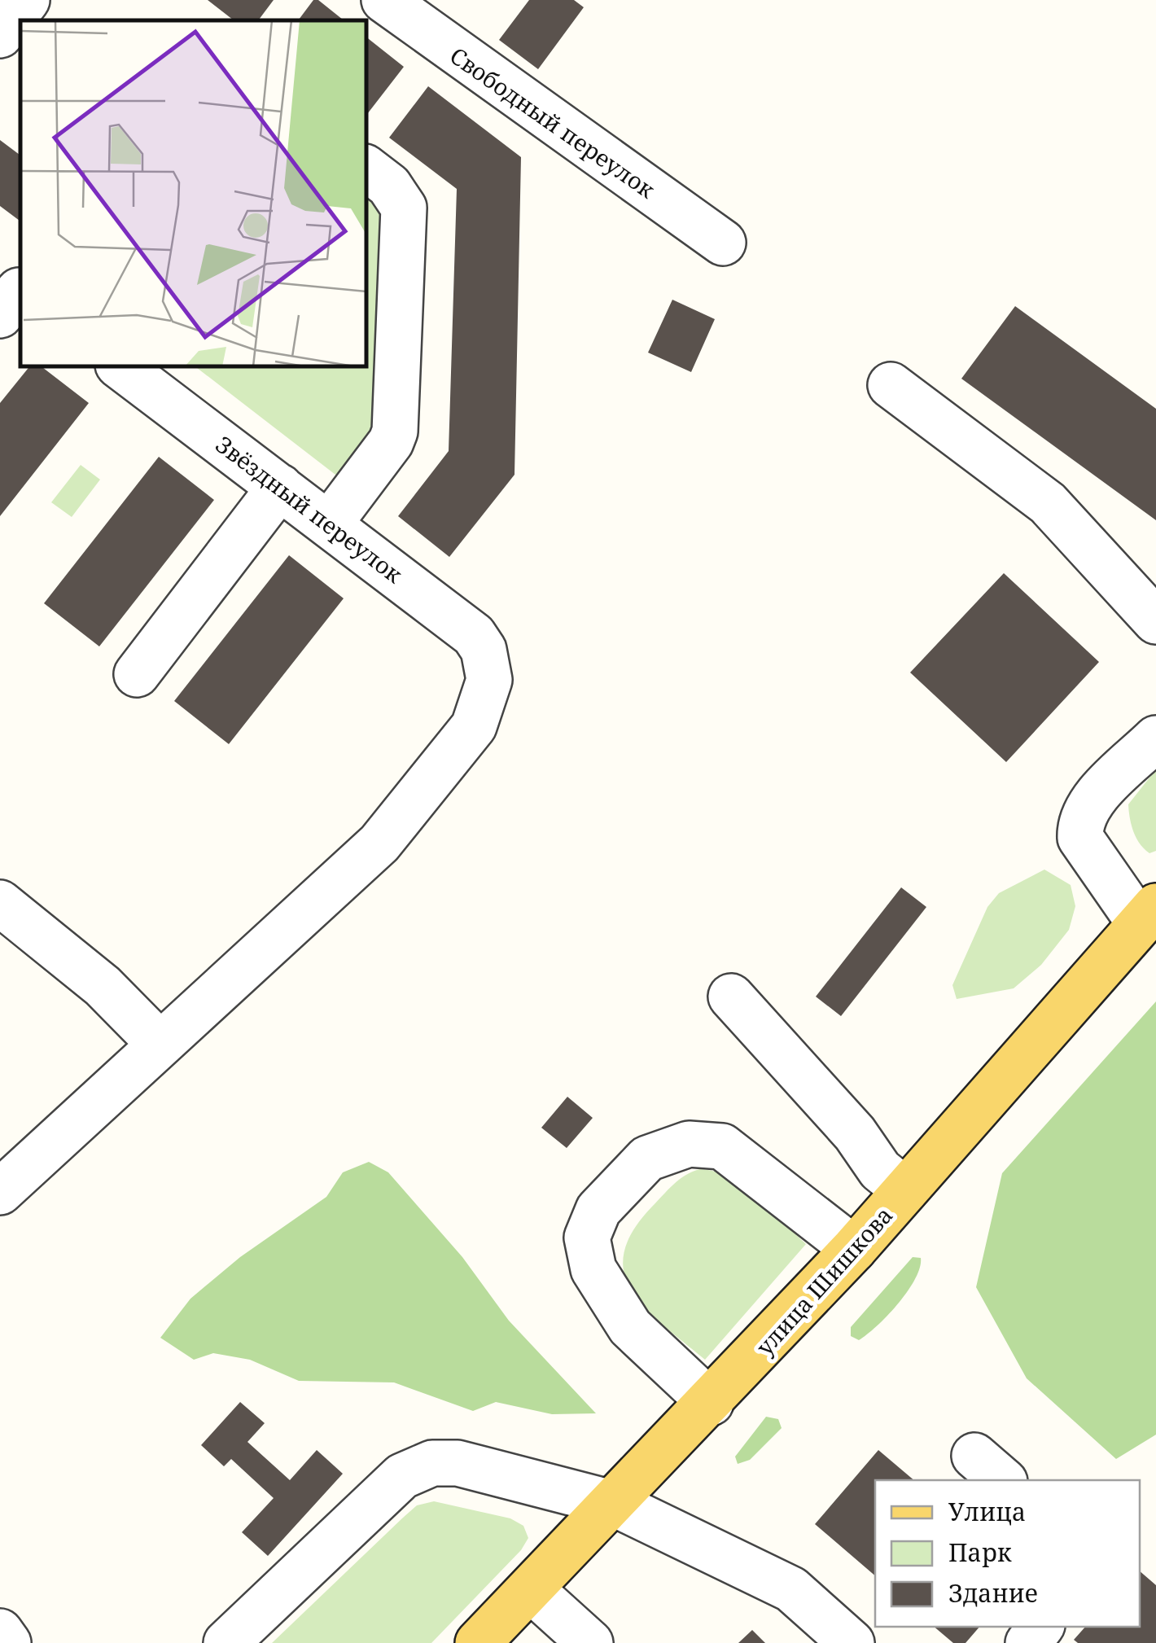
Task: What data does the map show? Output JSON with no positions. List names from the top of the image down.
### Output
{
  "streets": {
    "main road": ["улица Шишкова"],
    "street": ["Свободный переулок", "Звёздный переулок"]
  },
  "legend": ["Улица", "Парк", "Здание"]
}
